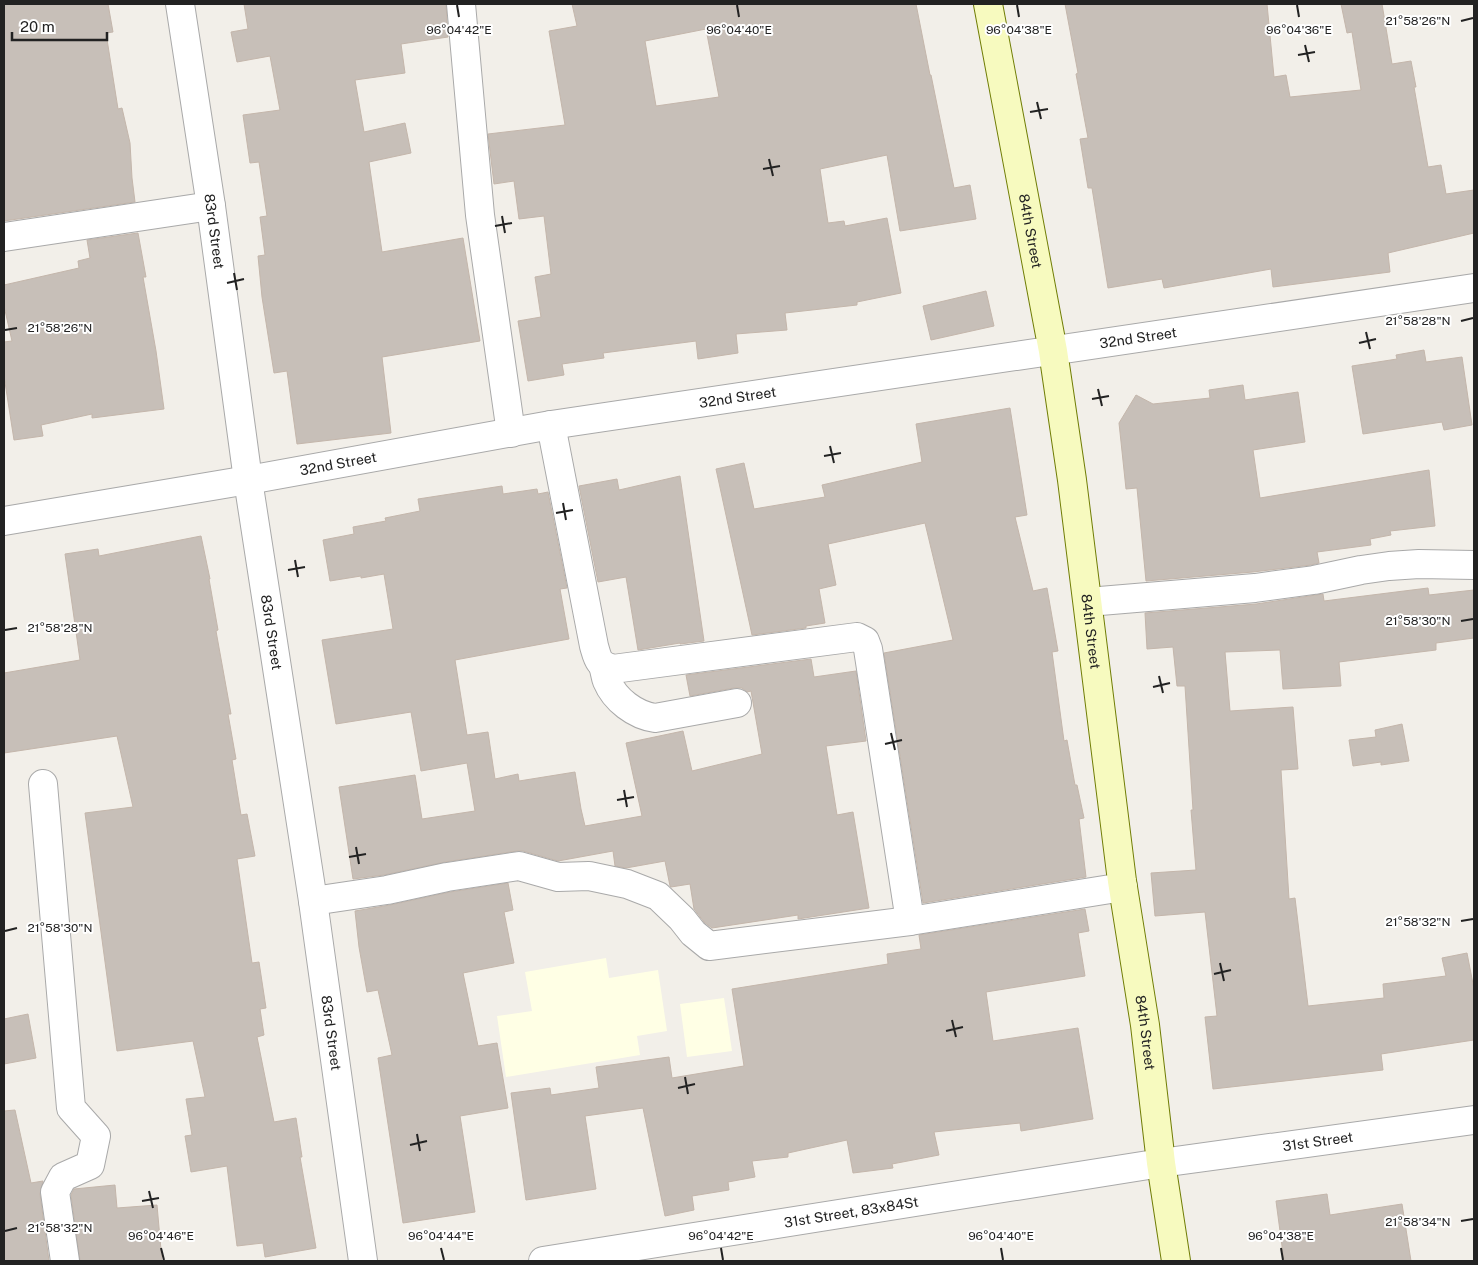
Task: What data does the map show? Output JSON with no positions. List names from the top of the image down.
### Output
{
  "streets": {
    "main road": ["84th Street"],
    "street": [
      "83rd Street",
      "32nd Street",
      "31st Street",
      "31st Street, 83x84St"
    ]
  },
  "crossings": [
    ["84th Street", "32nd Street"],
    ["84th Street", "31st Street"],
    ["84th Street", "31st Street, 83x84St"],
    ["83rd Street", "32nd Street"],
    ["31st Street", "31st Street, 83x84St"]
  ],
  "scale_bar": "20 m",
  "coordinates": [
    "21°58'26\"N",
    "96°04'42\"E",
    "96°04'40\"E",
    "96°04'38\"E",
    "96°04'36\"E",
    "21°58'28\"N",
    "21°58'30\"N",
    "21°58'32\"N",
    "21°58'34\"N",
    "96°04'46\"E",
    "96°04'44\"E"
  ]
}
